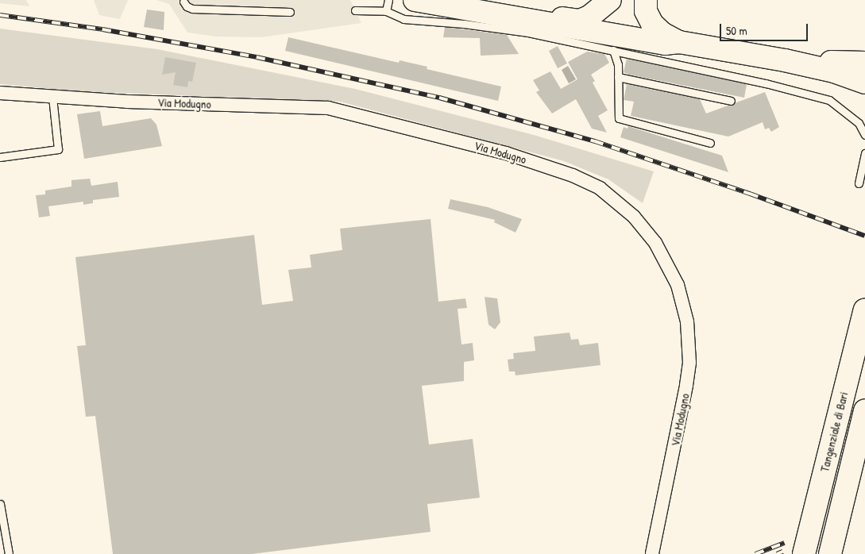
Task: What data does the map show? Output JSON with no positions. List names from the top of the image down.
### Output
{
  "streets": {
    "highway": ["Tangenziale di Bari"],
    "street": ["Via Modugno"]
  },
  "scale_bar": "50 m"
}
